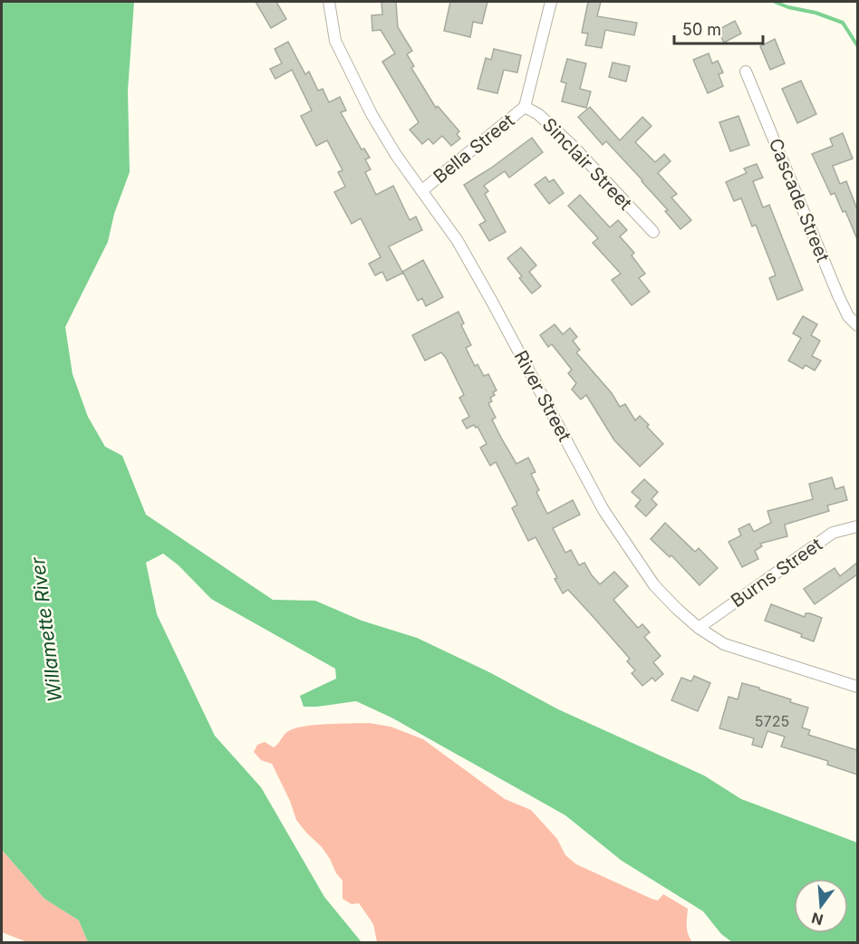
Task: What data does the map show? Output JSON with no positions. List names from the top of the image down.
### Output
{
  "streets": {
    "street": [
      "Bella Street",
      "Sinclair Street",
      "Cascade Street",
      "River Street",
      "Burns Street"
    ]
  },
  "crossings": [
    ["Bella Street", "Sinclair Street"],
    ["Bella Street", "River Street"],
    ["River Street", "Burns Street"]
  ],
  "water": ["Willamette River"],
  "house_numbers": ["5725"],
  "scale_bar": "50 m",
  "north": "bottom"
}
